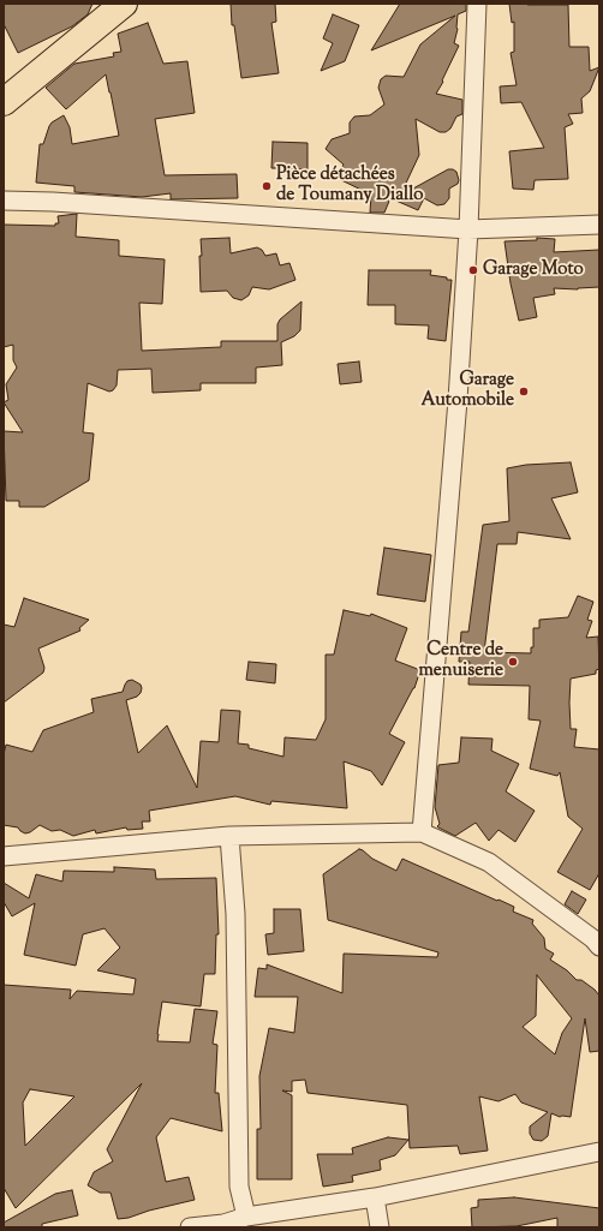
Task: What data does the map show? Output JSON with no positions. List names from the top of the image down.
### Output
{
  "places": [
    "Pièce détachées de Toumany Diallo",
    "Garage Moto",
    "Garage Automobile",
    "Centre de menuiserie"
  ]
}
